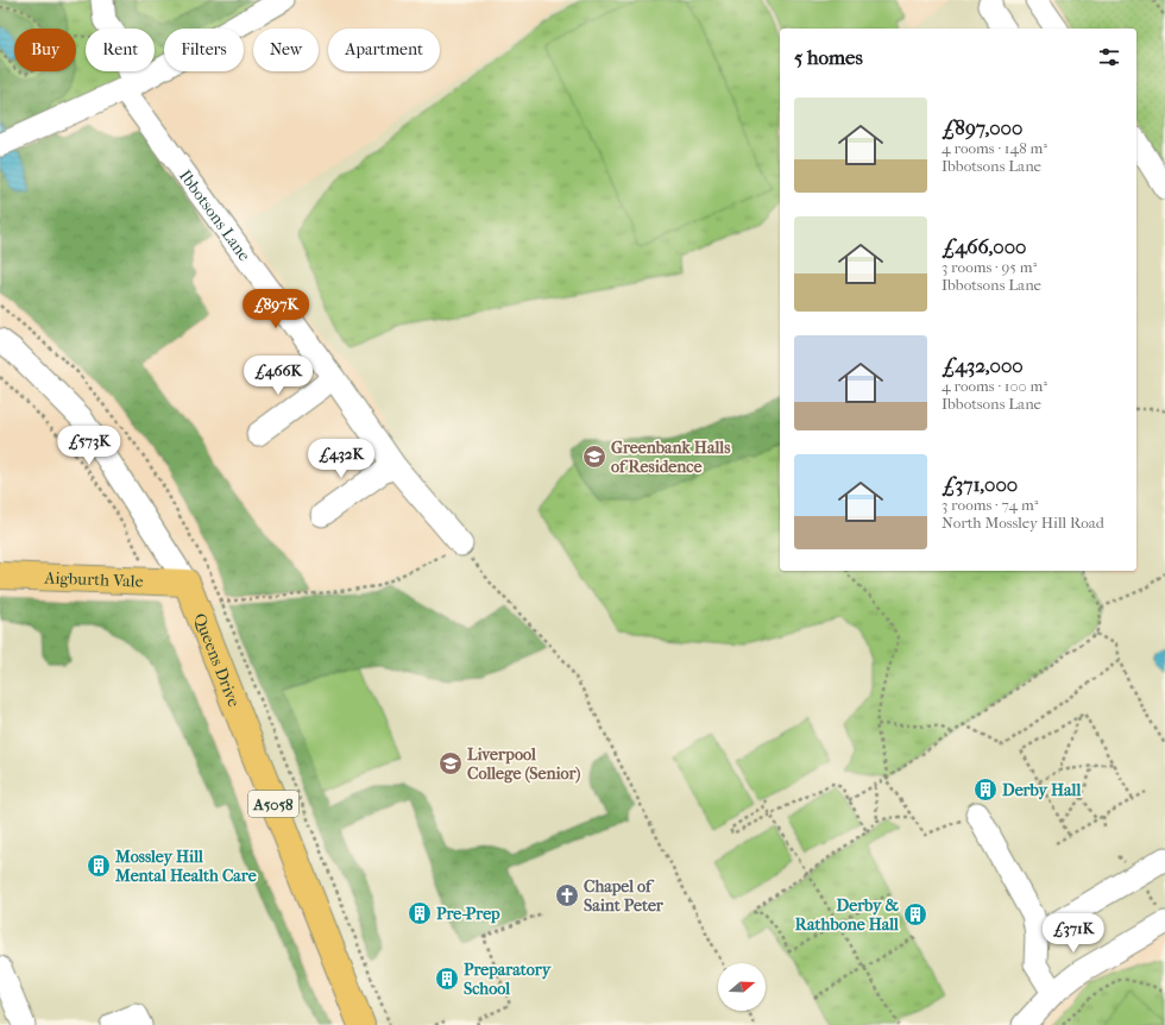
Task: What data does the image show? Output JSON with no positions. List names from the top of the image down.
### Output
{
  "streets": {
    "main road": ["Aigburth Vale", "Queens Drive", "A5058"],
    "street": ["Ibbotsons Lane"]
  },
  "crossings": [
    ["Aigburth Vale", "Queens Drive"]
  ],
  "places": {
    "school or university": ["Greenbank Halls of Residence", "Liverpool College (Senior)"],
    "building": [
      "Derby Hall",
      "Mossley Hill Mental Health Care",
      "Pre-Prep",
      "Derby & Rathbone Hall",
      "Preparatory School"
    ],
    "church": ["Chapel of Saint Peter"]
  },
  "north": "right",
  "page": {
    "chip": [
      "Buy",
      "Rent",
      "Filters",
      "New",
      "Apartment"
    ],
    "heading": "5 homes",
    "list": [
      {
        "name": "£897,000",
        "note": "4 rooms · 148 m² · Ibbotsons Lane"
      },
      {
        "name": "£466,000",
        "note": "3 rooms · 95 m² · Ibbotsons Lane"
      },
      {
        "name": "£432,000",
        "note": "4 rooms · 100 m² · Ibbotsons Lane"
      },
      {
        "name": "£371,000",
        "note": "3 rooms · 74 m² · North Mossley Hill Road"
      }
    ],
    "price": [
      "£897K",
      "£466K",
      "£573K",
      "£432K",
      "£371K"
    ]
  }
}
